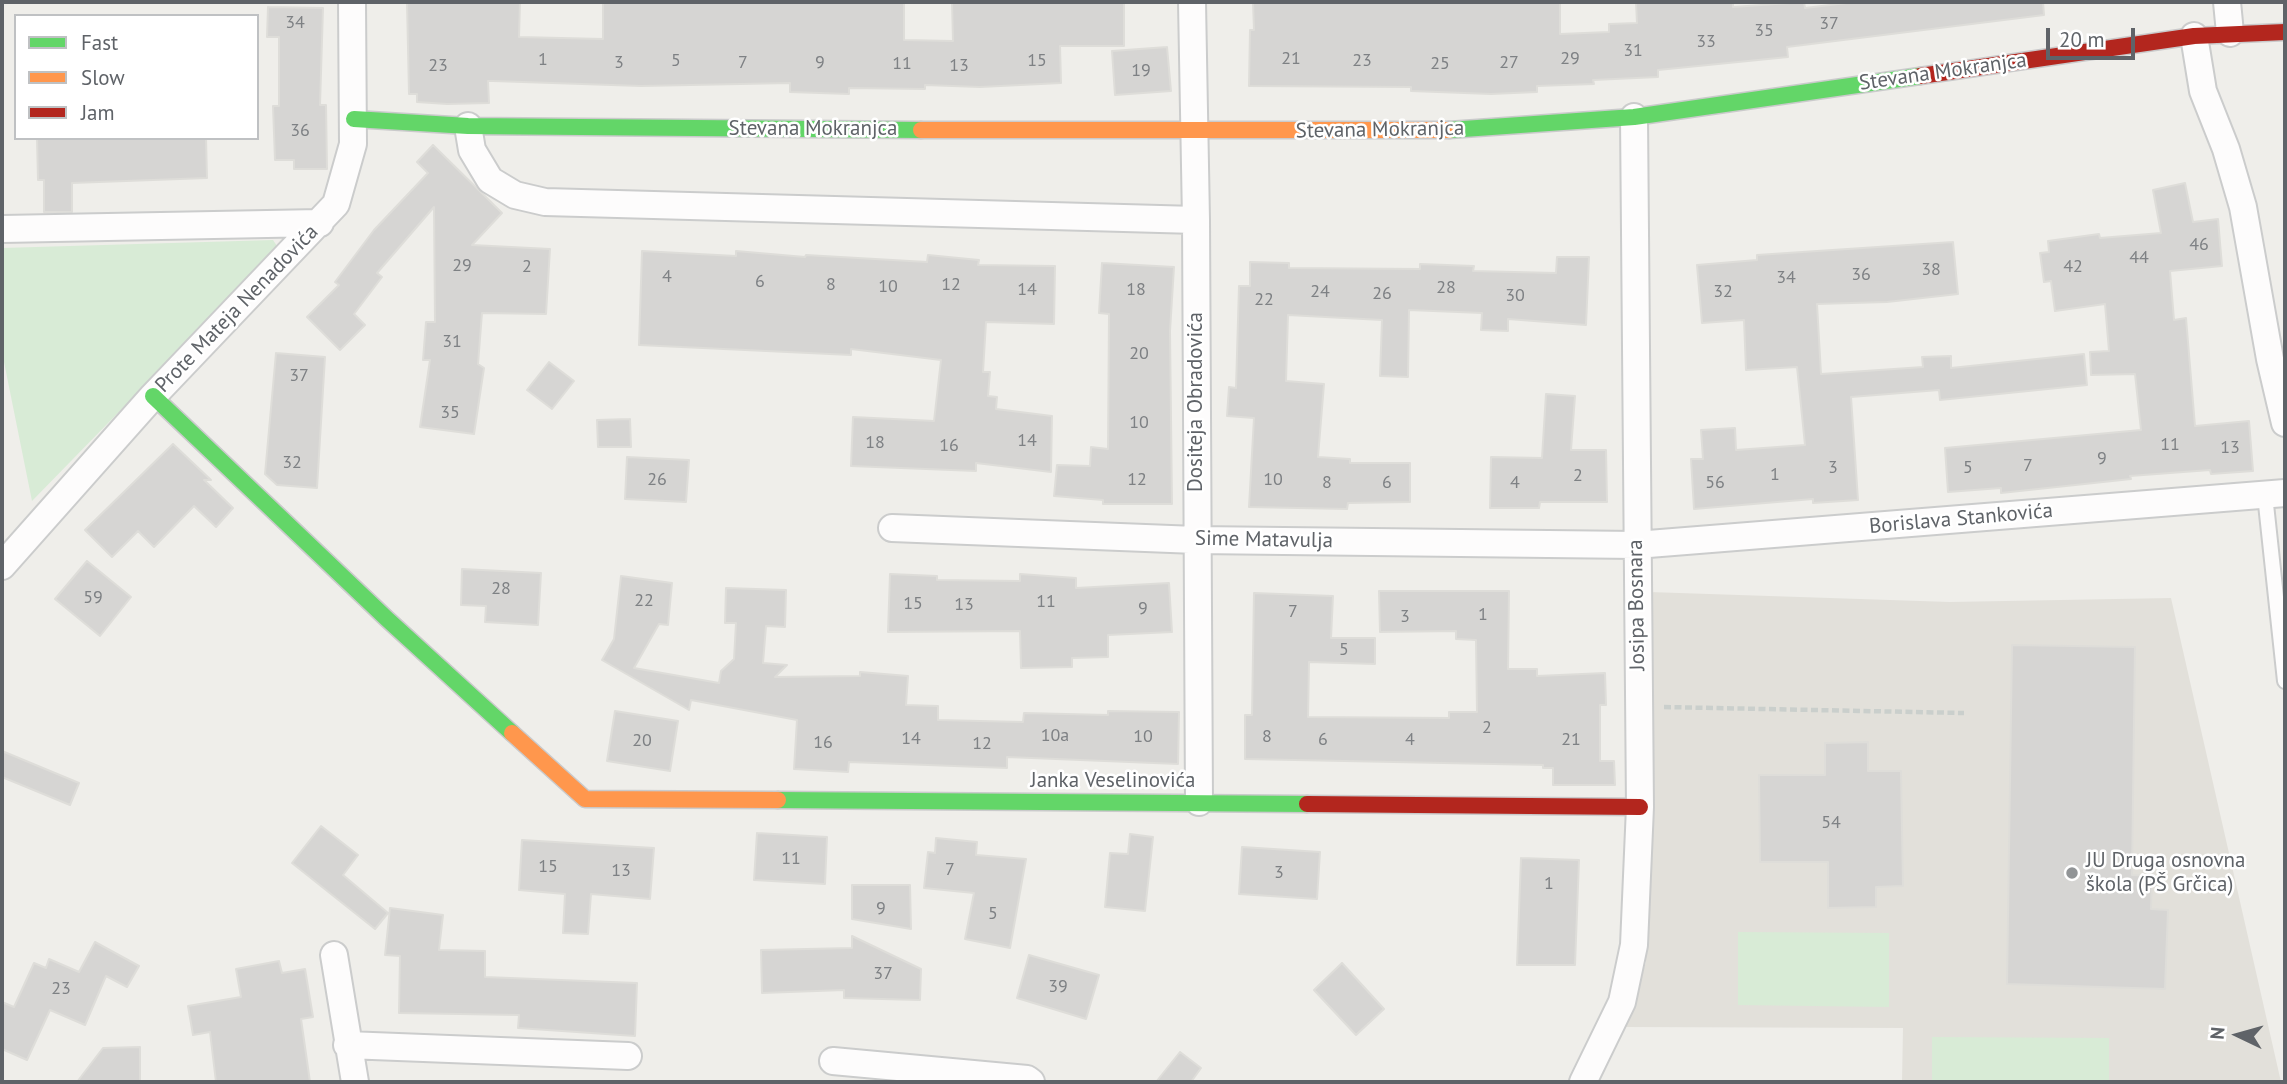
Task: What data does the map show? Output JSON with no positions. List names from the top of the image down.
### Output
{
  "streets": {
    "street": [
      "Stevana Mokranjca",
      "Prote Mateja Nenadovića",
      "Dositeja Obradovića",
      "Borislava Stankovića",
      "Sime Matavulja",
      "Josipa Bosnara",
      "Janka Veselinovića"
    ]
  },
  "crossings": [
    ["Stevana Mokranjca", "Prote Mateja Nenadovića"],
    ["Stevana Mokranjca", "Dositeja Obradovića"],
    ["Stevana Mokranjca", "Josipa Bosnara"],
    ["Prote Mateja Nenadovića", "Janka Veselinovića"],
    ["Dositeja Obradovića", "Sime Matavulja"],
    ["Dositeja Obradovića", "Janka Veselinovića"],
    ["Borislava Stankovića", "Sime Matavulja"],
    ["Borislava Stankovića", "Josipa Bosnara"],
    ["Sime Matavulja", "Josipa Bosnara"],
    ["Josipa Bosnara", "Janka Veselinovića"]
  ],
  "places": ["JU Druga osnovna škola (PŠ Grčica)"],
  "house_numbers": [
    "34",
    "37",
    "35",
    "33",
    "31",
    "21",
    "29",
    "1",
    "5",
    "15",
    "23",
    "3",
    "7",
    "9",
    "27",
    "11",
    "25",
    "23",
    "13",
    "19",
    "36",
    "46",
    "44",
    "29",
    "2",
    "42",
    "38",
    "36",
    "4",
    "34",
    "6",
    "8",
    "12",
    "10",
    "28",
    "14",
    "18",
    "24",
    "32",
    "26",
    "30",
    "22",
    "31",
    "20",
    "37",
    "35",
    "10",
    "14",
    "18",
    "11",
    "16",
    "13",
    "9",
    "32",
    "7",
    "3",
    "5",
    "1",
    "2",
    "26",
    "12",
    "10",
    "8",
    "6",
    "4",
    "56",
    "28",
    "59",
    "22",
    "11",
    "15",
    "13",
    "9",
    "7",
    "1",
    "3",
    "5",
    "2",
    "10a",
    "10",
    "8",
    "14",
    "6",
    "4",
    "21",
    "20",
    "16",
    "12",
    "54",
    "11",
    "15",
    "7",
    "13",
    "3",
    "1",
    "9",
    "5",
    "37",
    "39",
    "23"
  ],
  "legend": ["Fast", "Slow", "Jam"],
  "scale_bar": "20 m",
  "north": "left"
}
